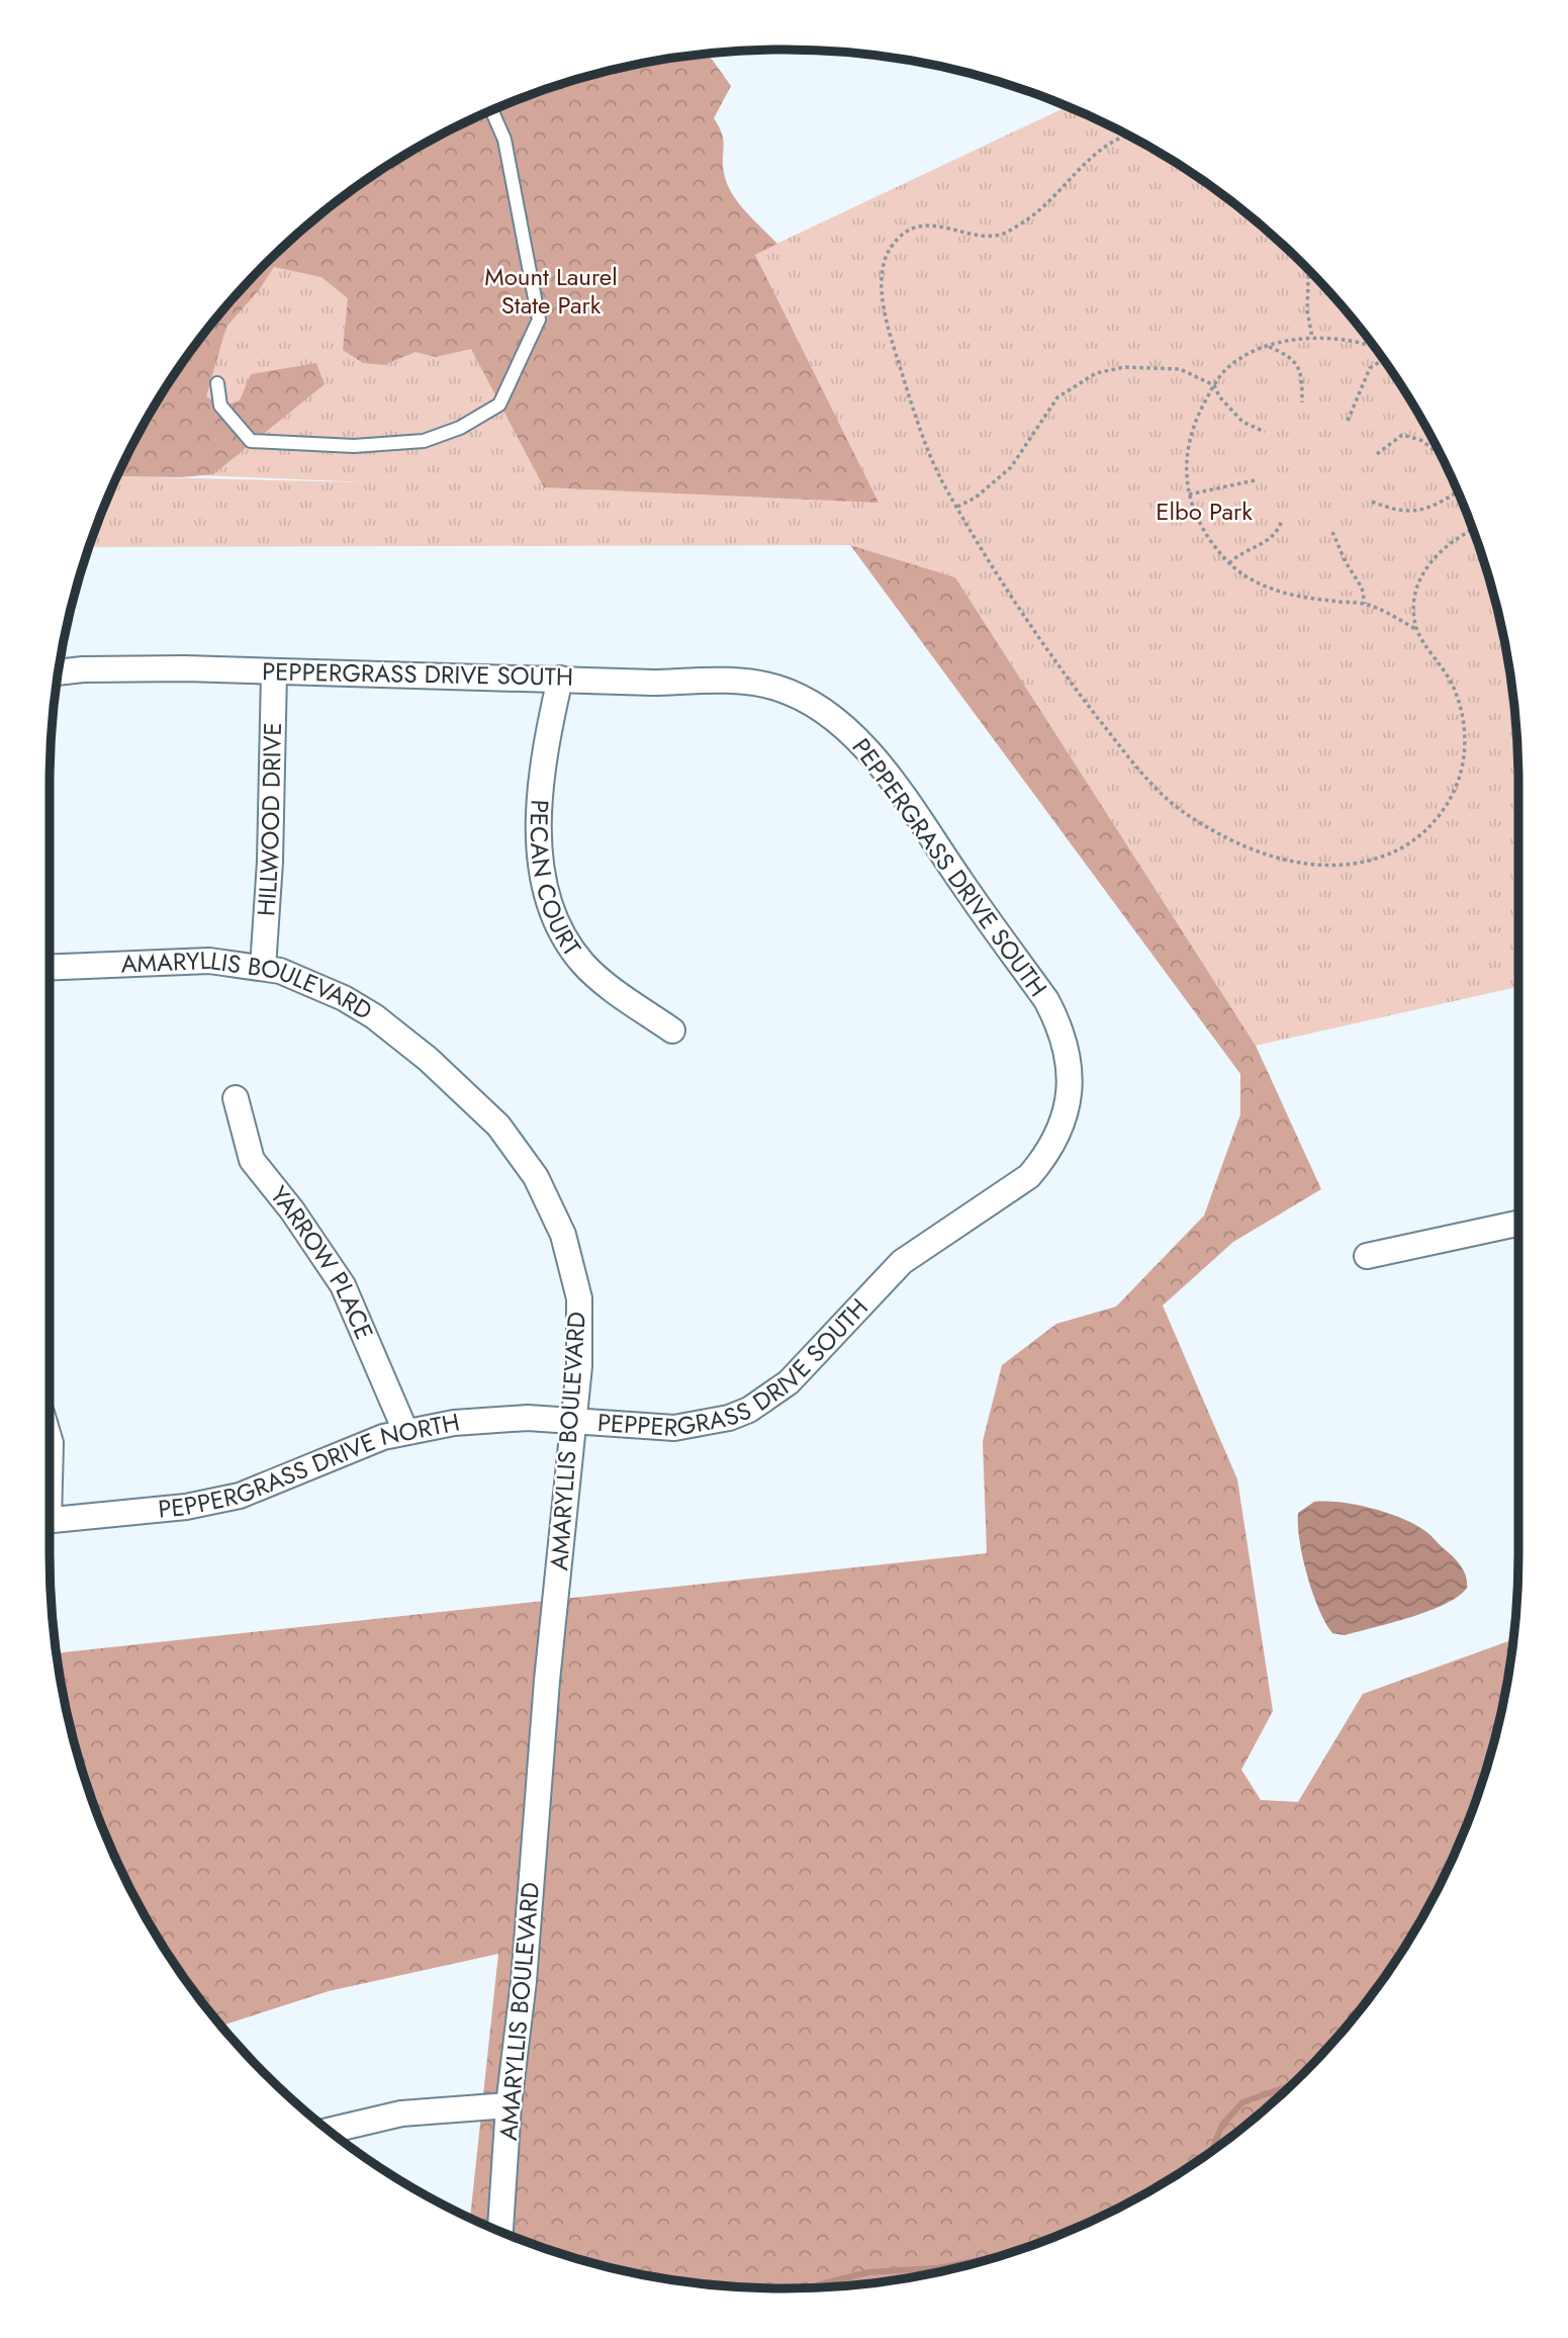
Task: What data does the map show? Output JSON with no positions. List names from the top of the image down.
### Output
{
  "streets": {
    "street": [
      "PEPPERGRASS DRIVE SOUTH",
      "HILLWOOD DRIVE",
      "PECAN COURT",
      "AMARYLLIS BOULEVARD",
      "YARROW PLACE",
      "PEPPERGRASS DRIVE NORTH"
    ]
  },
  "crossings": [
    ["PEPPERGRASS DRIVE SOUTH", "HILLWOOD DRIVE"],
    ["PEPPERGRASS DRIVE SOUTH", "PECAN COURT"],
    ["PEPPERGRASS DRIVE SOUTH", "AMARYLLIS BOULEVARD"],
    ["PEPPERGRASS DRIVE SOUTH", "PEPPERGRASS DRIVE NORTH"],
    ["HILLWOOD DRIVE", "AMARYLLIS BOULEVARD"],
    ["AMARYLLIS BOULEVARD", "PEPPERGRASS DRIVE NORTH"],
    ["YARROW PLACE", "PEPPERGRASS DRIVE NORTH"]
  ],
  "parks": ["Mount Laurel State Park", "Elbo Park"]
}
